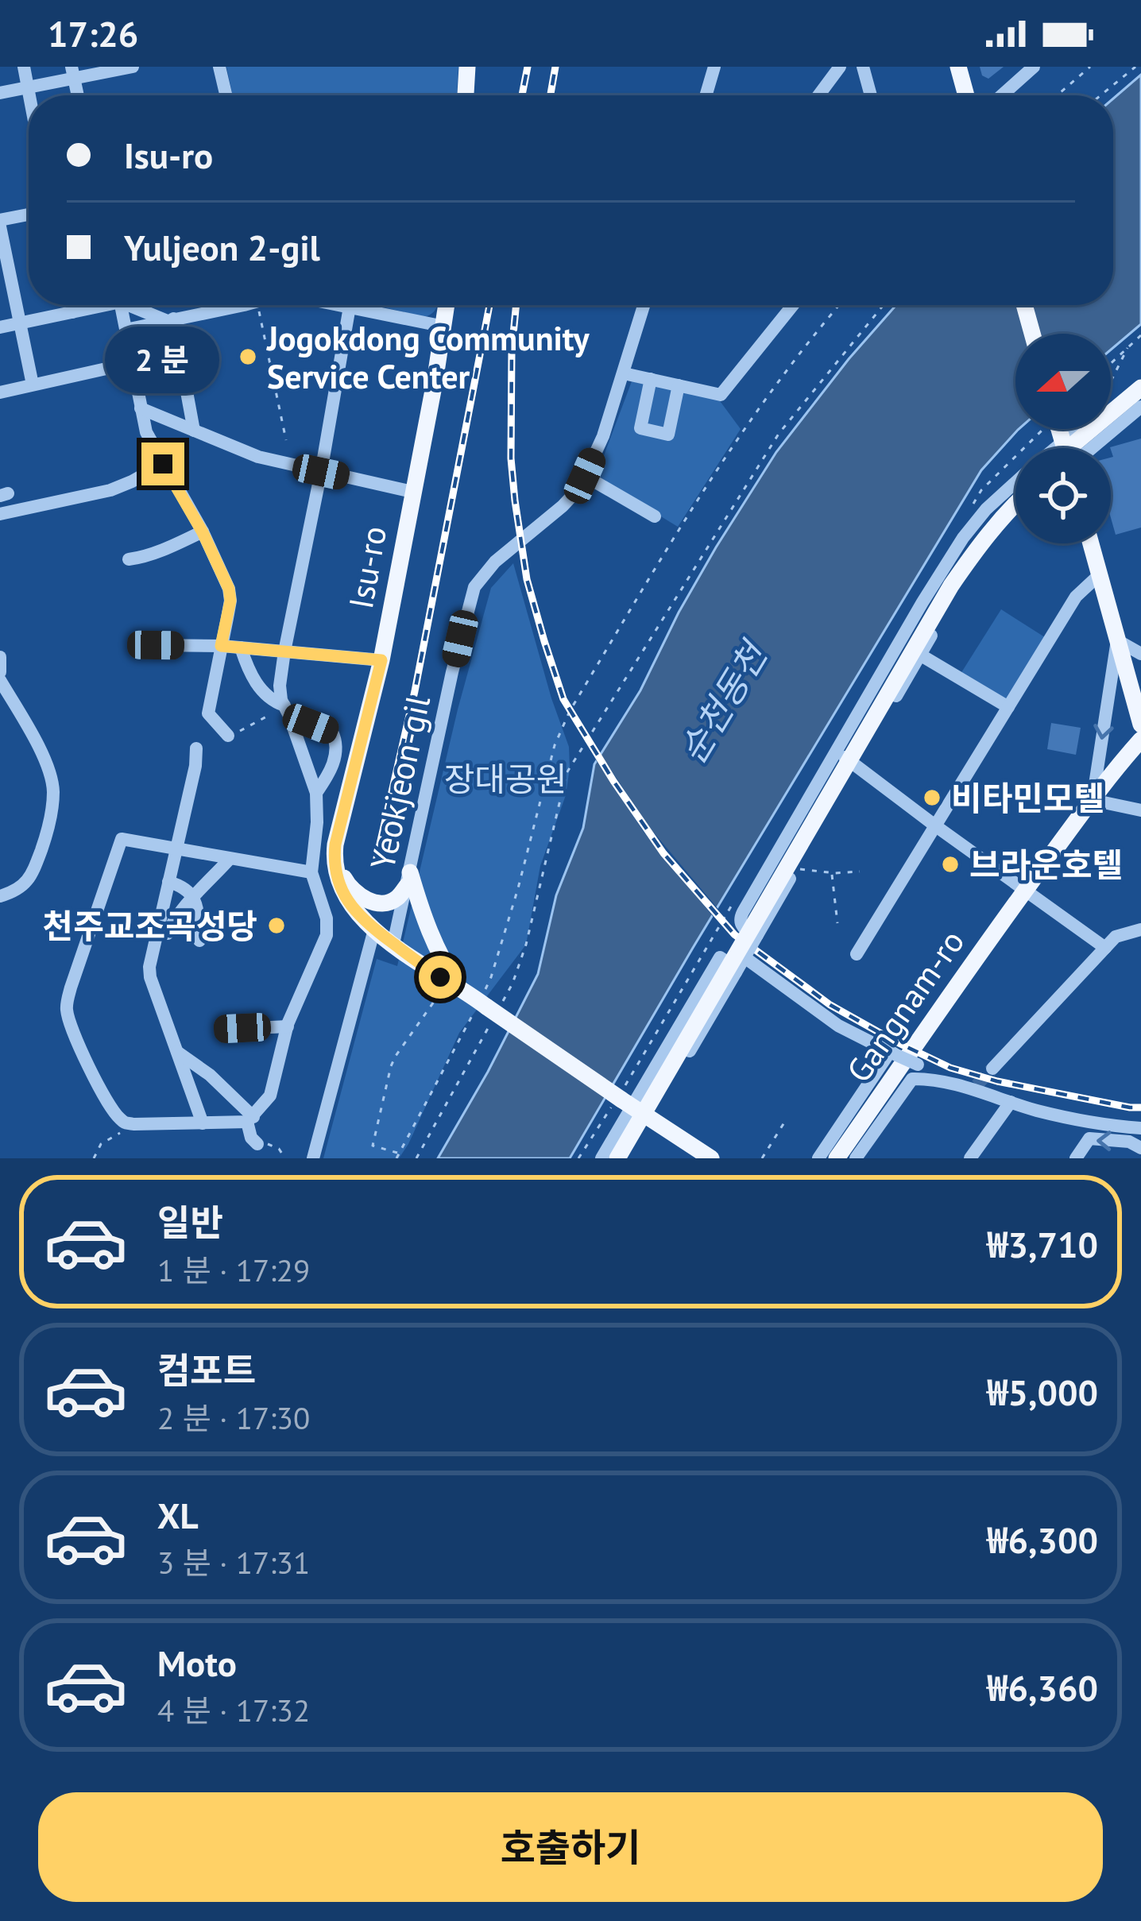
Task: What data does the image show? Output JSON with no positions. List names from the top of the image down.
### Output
{
  "streets": {
    "main road": ["Isu-ro", "Gangnam-ro"],
    "street": ["Yeokjeon-gil"]
  },
  "crossings": [
    ["Isu-ro", "Yeokjeon-gil"]
  ],
  "water": ["순천동천"],
  "parks": ["장대공원"],
  "places": [
    "Jogokdong Community Service Center",
    "비타민모텔",
    "브라운호텔",
    "천주교조곡성당"
  ],
  "north": "left",
  "page": {
    "status": "17:26",
    "banner": ["Isu-ro", "Yuljeon 2-gil"],
    "bubble": "2 분",
    "list": [
      {
        "name": "일반",
        "note": "1 분 · 17:29",
        "value": "₩3,710"
      },
      {
        "name": "컴포트",
        "note": "2 분 · 17:30",
        "value": "₩5,000"
      },
      {
        "name": "XL",
        "note": "3 분 · 17:31",
        "value": "₩6,300"
      },
      {
        "name": "Moto",
        "note": "4 분 · 17:32",
        "value": "₩6,360"
      }
    ],
    "buttons": "호출하기"
  }
}
